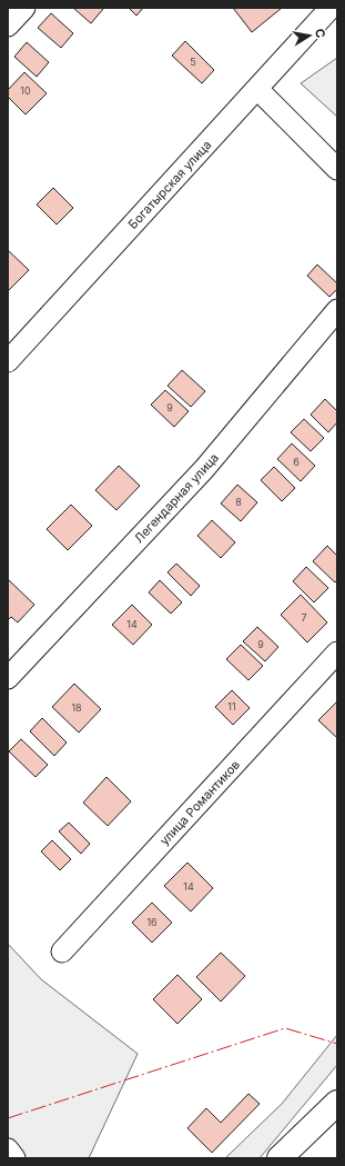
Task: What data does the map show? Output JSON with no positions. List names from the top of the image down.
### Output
{
  "streets": {
    "street": ["Богатырская улица", "Легендарная улица", "улица Романтиков"]
  },
  "house_numbers": [
    "5",
    "10",
    "9",
    "6",
    "8",
    "7",
    "14",
    "9",
    "11",
    "18",
    "14",
    "16"
  ],
  "north": "right"
}
